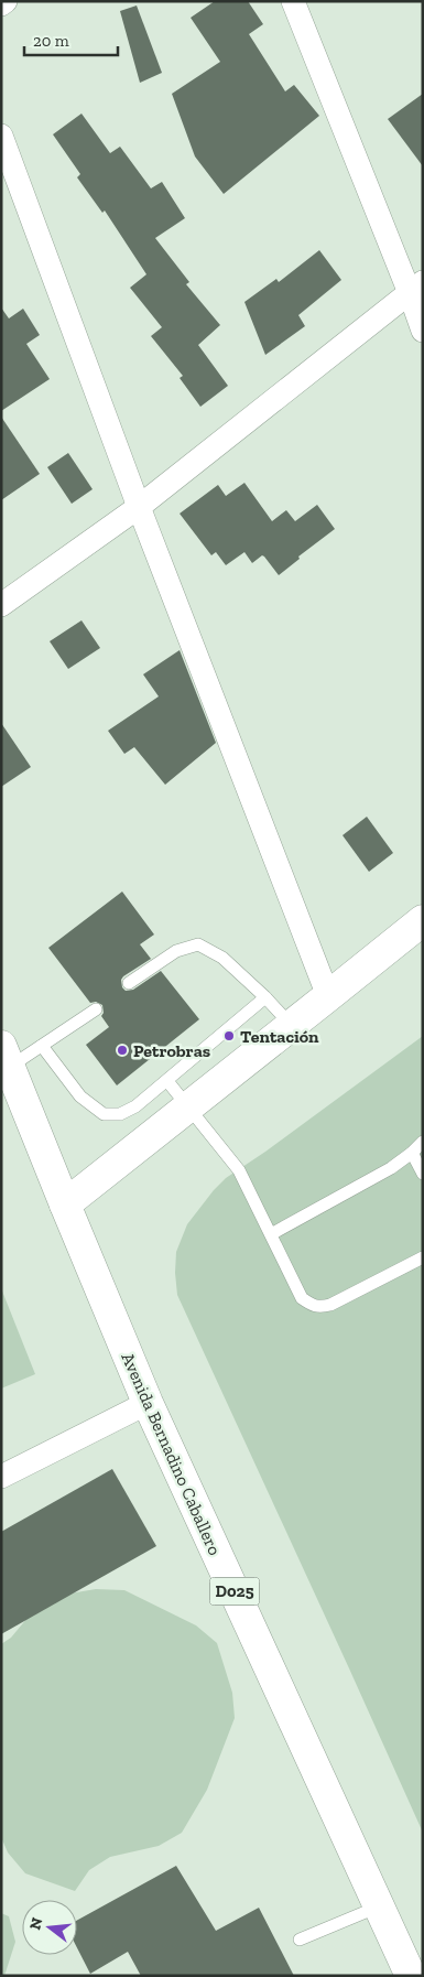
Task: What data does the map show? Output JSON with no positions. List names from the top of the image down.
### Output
{
  "streets": {
    "main road": ["Avenida Bernadino Caballero", "D025"]
  },
  "places": ["Tentación", "Petrobras"],
  "scale_bar": "20 m",
  "north": "left"
}
